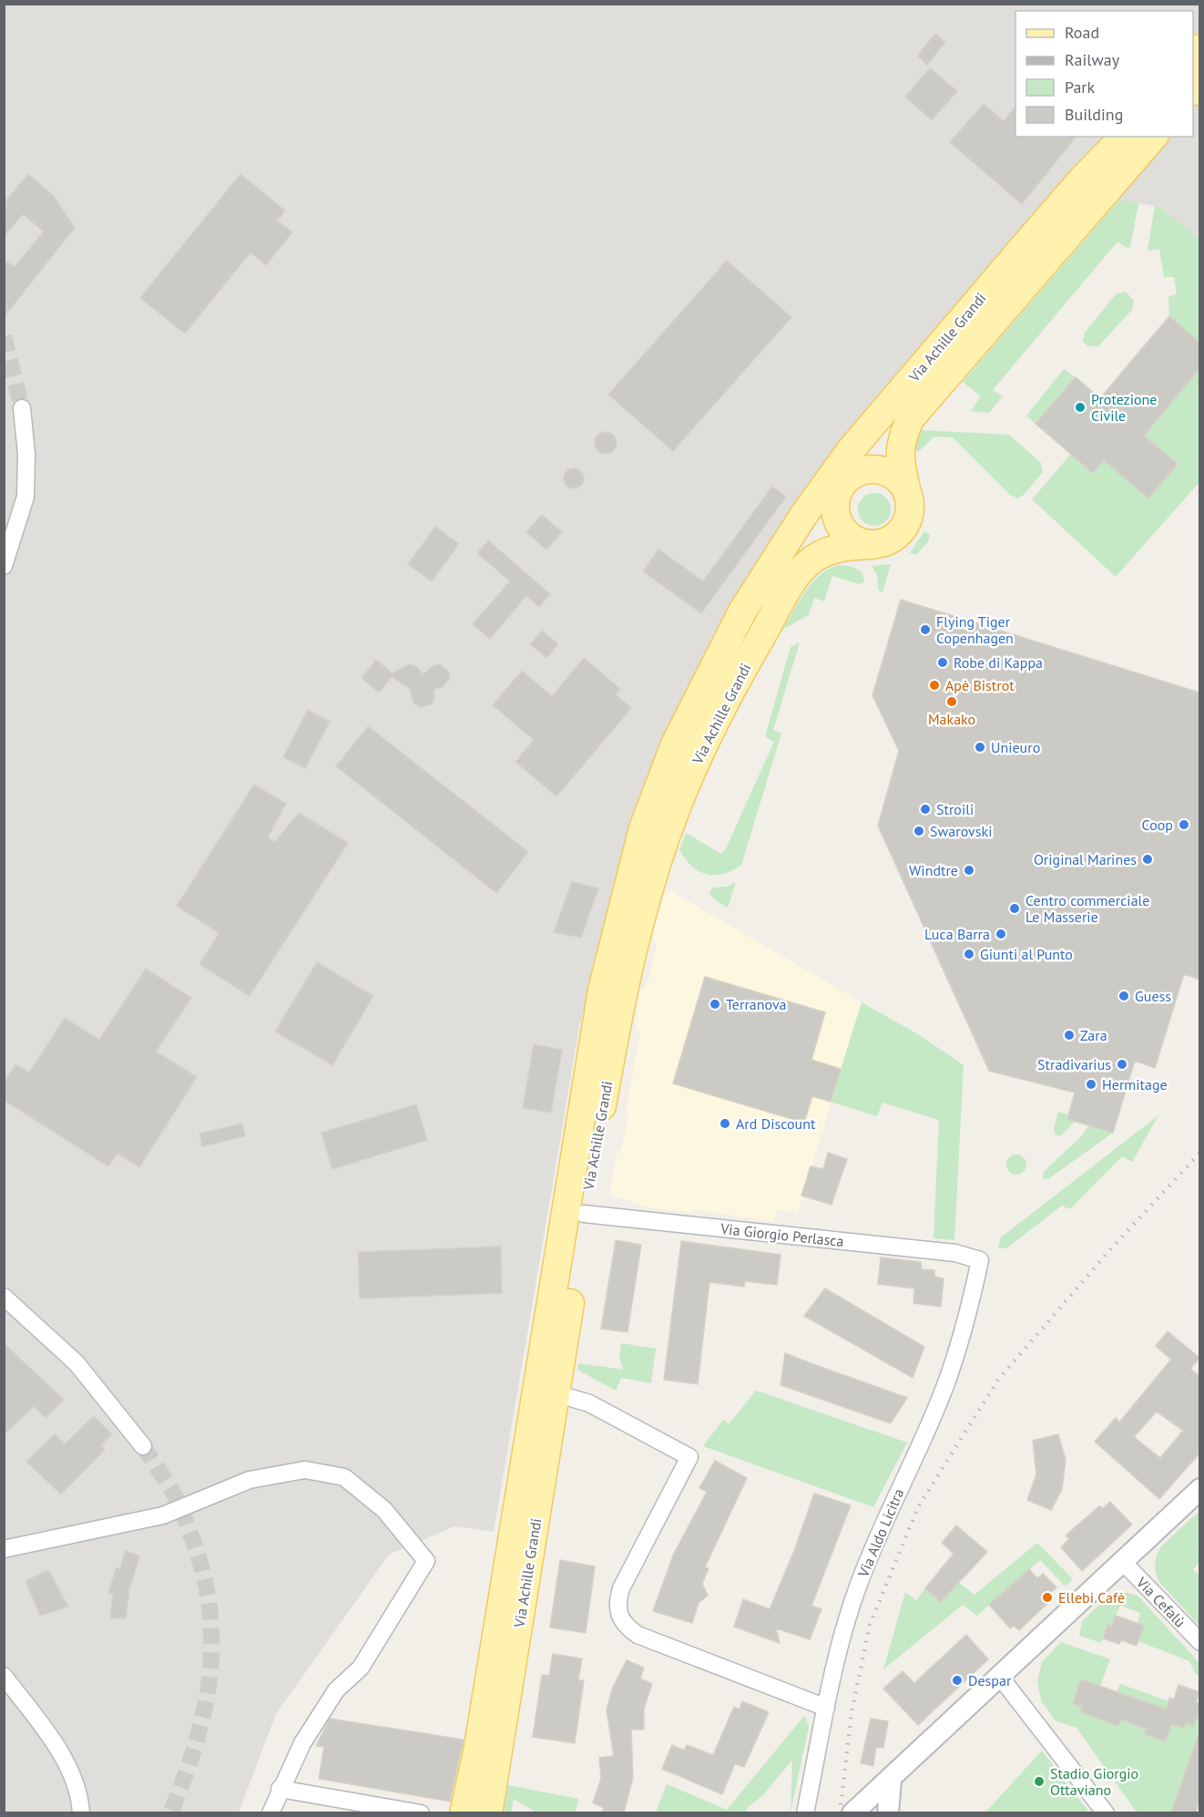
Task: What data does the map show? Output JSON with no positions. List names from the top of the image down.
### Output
{
  "streets": {
    "main road": ["Via Achille Grandi"],
    "street": ["Via Giorgio Perlasca", "Via Aldo Licitra", "Via Cefalù"]
  },
  "crossings": [
    ["Via Achille Grandi", "Via Giorgio Perlasca"],
    ["Via Giorgio Perlasca", "Via Aldo Licitra"]
  ],
  "places": [
    "Protezione Civile",
    "Flying Tiger Copenhagen",
    "Robe di Kappa",
    "Apè Bistrot",
    "Makako",
    "Unieuro",
    "Stroili",
    "Coop",
    "Swarovski",
    "Original Marines",
    "Windtre",
    "Centro commerciale Le Masserie",
    "Luca Barra",
    "Giunti al Punto",
    "Guess",
    "Terranova",
    "Zara",
    "Stradivarius",
    "Hermitage",
    "Ard Discount",
    "Ellebi Cafè",
    "Despar",
    "Stadio Giorgio Ottaviano"
  ],
  "legend": [
    "Road",
    "Railway",
    "Park",
    "Building"
  ]
}
